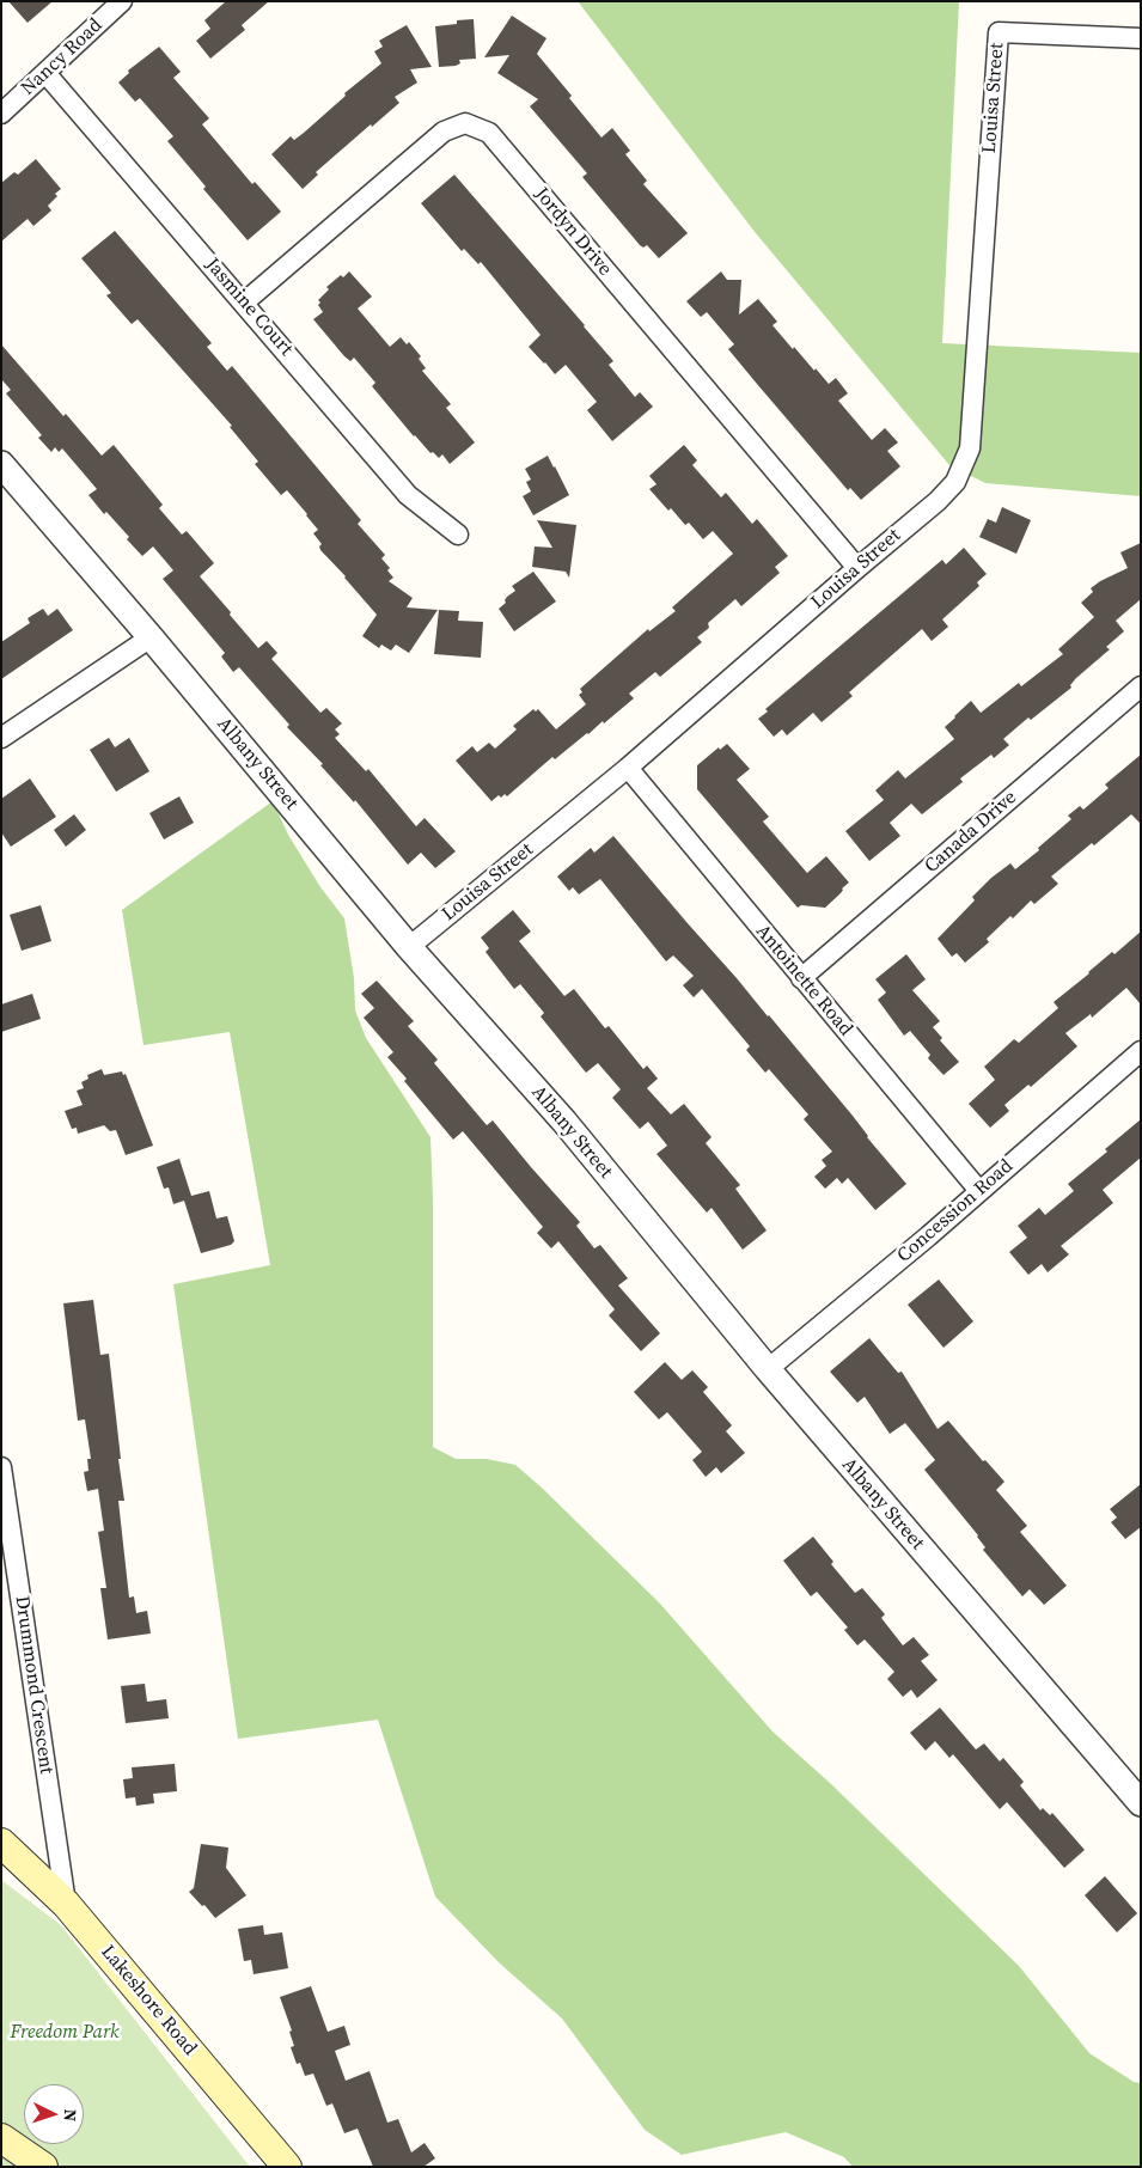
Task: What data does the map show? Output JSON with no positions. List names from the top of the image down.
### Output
{
  "streets": {
    "main road": ["Lakeshore Road"],
    "street": [
      "Nancy Road",
      "Louisa Street",
      "Jordyn Drive",
      "Jasmine Court",
      "Albany Street",
      "Canada Drive",
      "Antoinette Road",
      "Concession Road",
      "Drummond Crescent"
    ]
  },
  "crossings": [
    ["Nancy Road", "Jasmine Court"],
    ["Louisa Street", "Jordyn Drive"],
    ["Louisa Street", "Albany Street"],
    ["Louisa Street", "Antoinette Road"],
    ["Jordyn Drive", "Jasmine Court"],
    ["Albany Street", "Concession Road"],
    ["Canada Drive", "Antoinette Road"],
    ["Antoinette Road", "Concession Road"],
    ["Drummond Crescent", "Lakeshore Road"]
  ],
  "parks": ["Freedom Park"],
  "north": "right"
}
